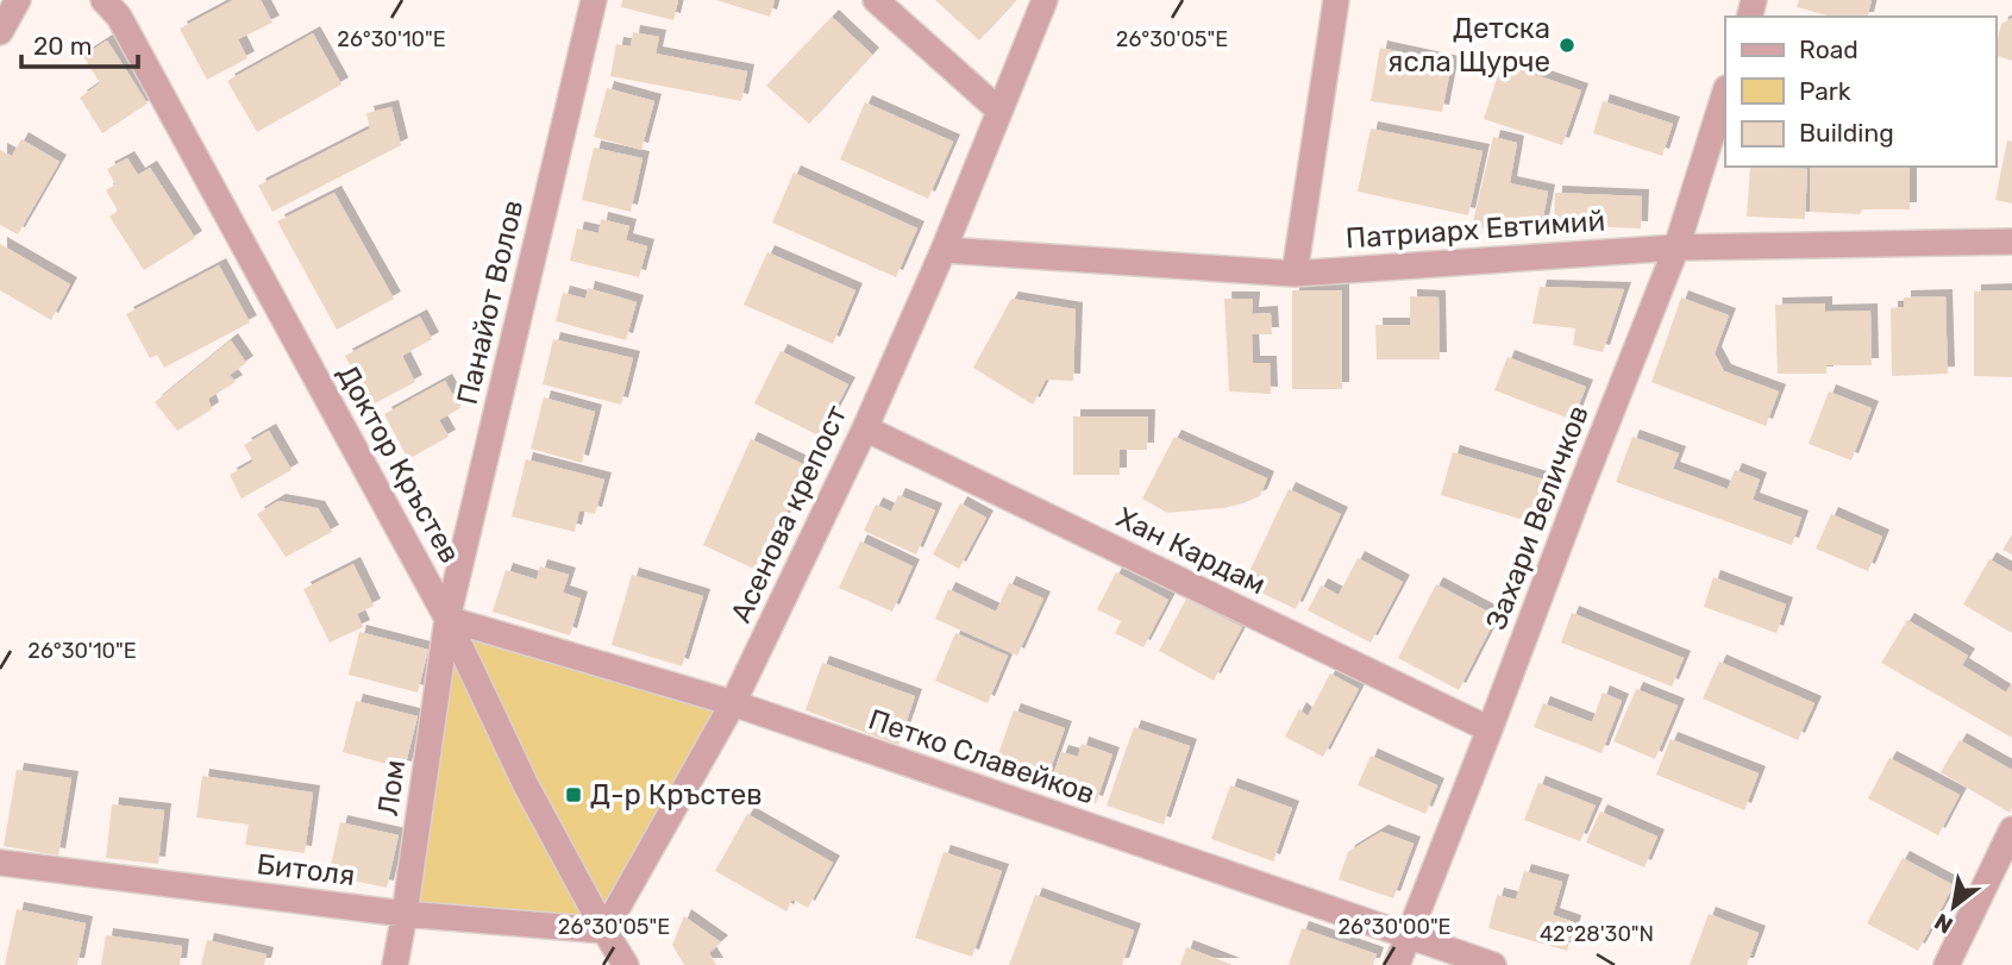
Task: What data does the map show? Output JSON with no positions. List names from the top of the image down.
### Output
{
  "streets": {
    "street": [
      "Патриарх Евтимий",
      "Панайот Волов",
      "Доктор Кръстев",
      "Асенова крепост",
      "Захари Величков",
      "Хан Кардам",
      "Петко Славейков",
      "Лом",
      "Битоля"
    ]
  },
  "crossings": [
    ["Патриарх Евтимий", "Асенова крепост"],
    ["Патриарх Евтимий", "Захари Величков"],
    ["Панайот Волов", "Доктор Кръстев"],
    ["Панайот Волов", "Петко Славейков"],
    ["Панайот Волов", "Лом"],
    ["Доктор Кръстев", "Асенова крепост"],
    ["Доктор Кръстев", "Петко Славейков"],
    ["Доктор Кръстев", "Лом"],
    ["Доктор Кръстев", "Битоля"],
    ["Асенова крепост", "Хан Кардам"],
    ["Асенова крепост", "Петко Славейков"],
    ["Асенова крепост", "Битоля"],
    ["Захари Величков", "Хан Кардам"],
    ["Захари Величков", "Петко Славейков"],
    ["Петко Славейков", "Лом"],
    ["Лом", "Битоля"]
  ],
  "places": {
    "other": ["Детска ясла Щурче"],
    "transit": ["Д-р Кръстев"]
  },
  "legend": ["Road", "Park", "Building"],
  "scale_bar": "20 m",
  "north": "bottom left",
  "coordinates": [
    "26°30'10\"E",
    "26°30'05\"E",
    "26°30'00\"E",
    "42°28'30\"N"
  ]
}
